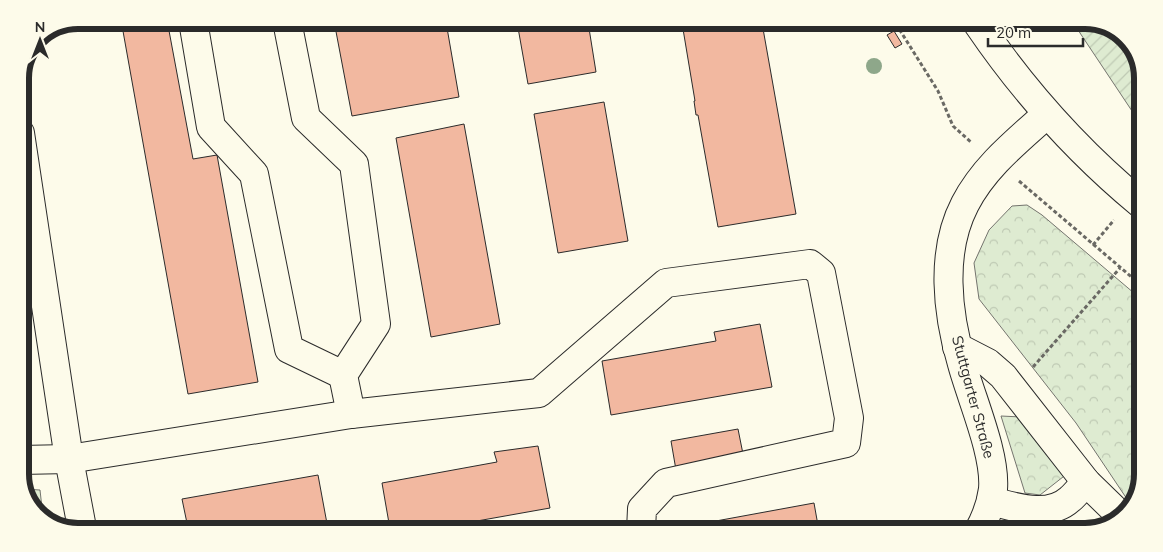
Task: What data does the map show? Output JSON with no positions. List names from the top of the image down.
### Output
{
  "streets": {
    "street": ["Stuttgarter Straße"]
  },
  "scale_bar": "20 m",
  "north": "top"
}
